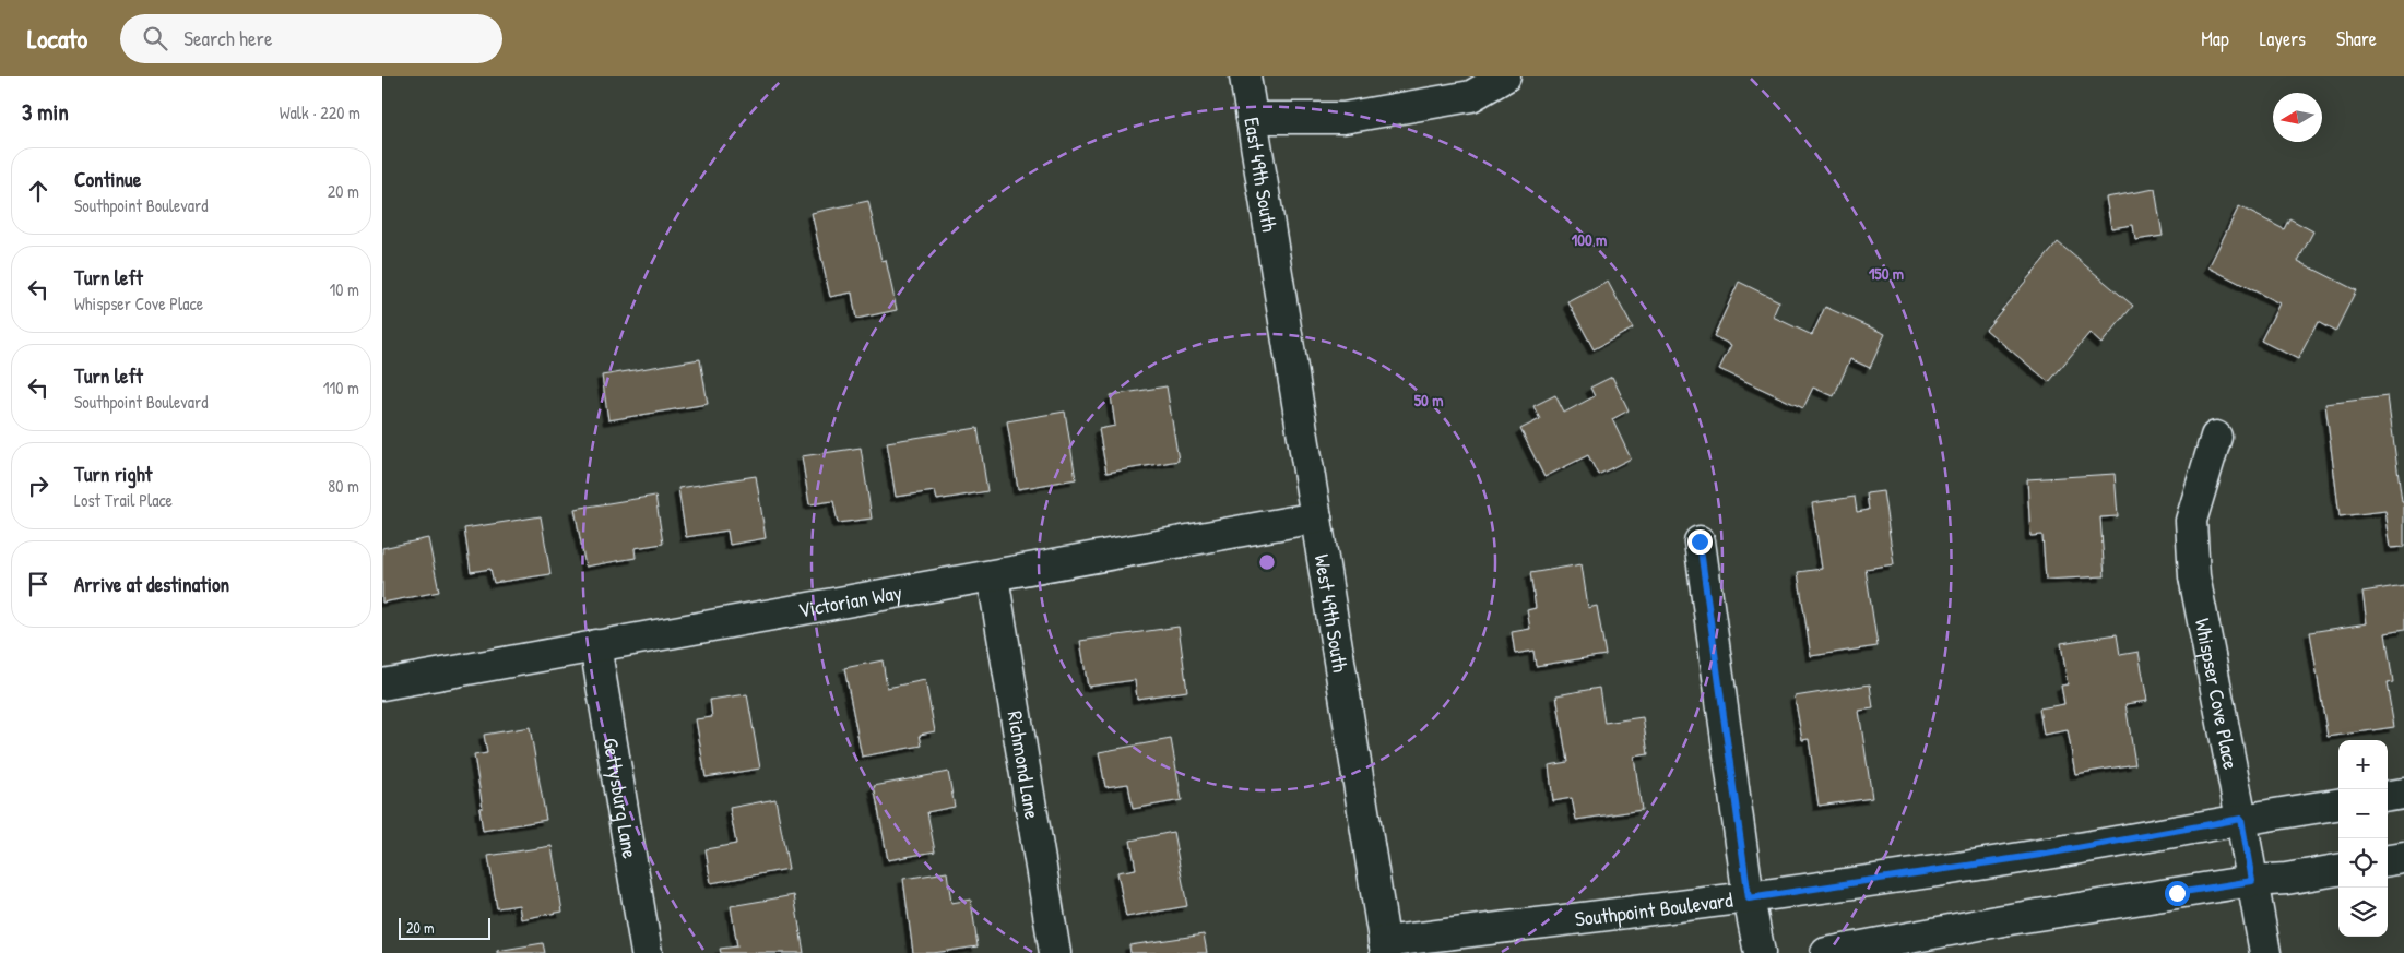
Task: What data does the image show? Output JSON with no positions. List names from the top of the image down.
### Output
{
  "streets": {
    "street": [
      "East 49th South",
      "Victorian Way",
      "West 49th South",
      "Whispser Cove Place",
      "Richmond Lane",
      "Gettysburg Lane",
      "Southpoint Boulevard"
    ]
  },
  "crossings": [
    ["East 49th South", "West 49th South"],
    ["Victorian Way", "West 49th South"],
    ["Victorian Way", "Richmond Lane"],
    ["Victorian Way", "Gettysburg Lane"],
    ["West 49th South", "Southpoint Boulevard"],
    ["Whispser Cove Place", "Southpoint Boulevard"]
  ],
  "scale_bar": "20 m",
  "north": "left",
  "page": {
    "header": "Locato",
    "search": "Search here",
    "nav": ["Map", "Layers", "Share"],
    "heading": ["3 min", "Walk · 220 m"],
    "list": [
      ["Continue", "Southpoint Boulevard", "20 m"],
      ["Turn left", "Whispser Cove Place", "10 m"],
      ["Turn left", "Southpoint Boulevard", "110 m"],
      ["Turn right", "Lost Trail Place", "80 m"],
      "Arrive at destination"
    ],
    "map_buttons": ["+", "−"],
    "scale": "20 m"
  },
  "rings": ["100 m", "150 m", "50 m"]
}
